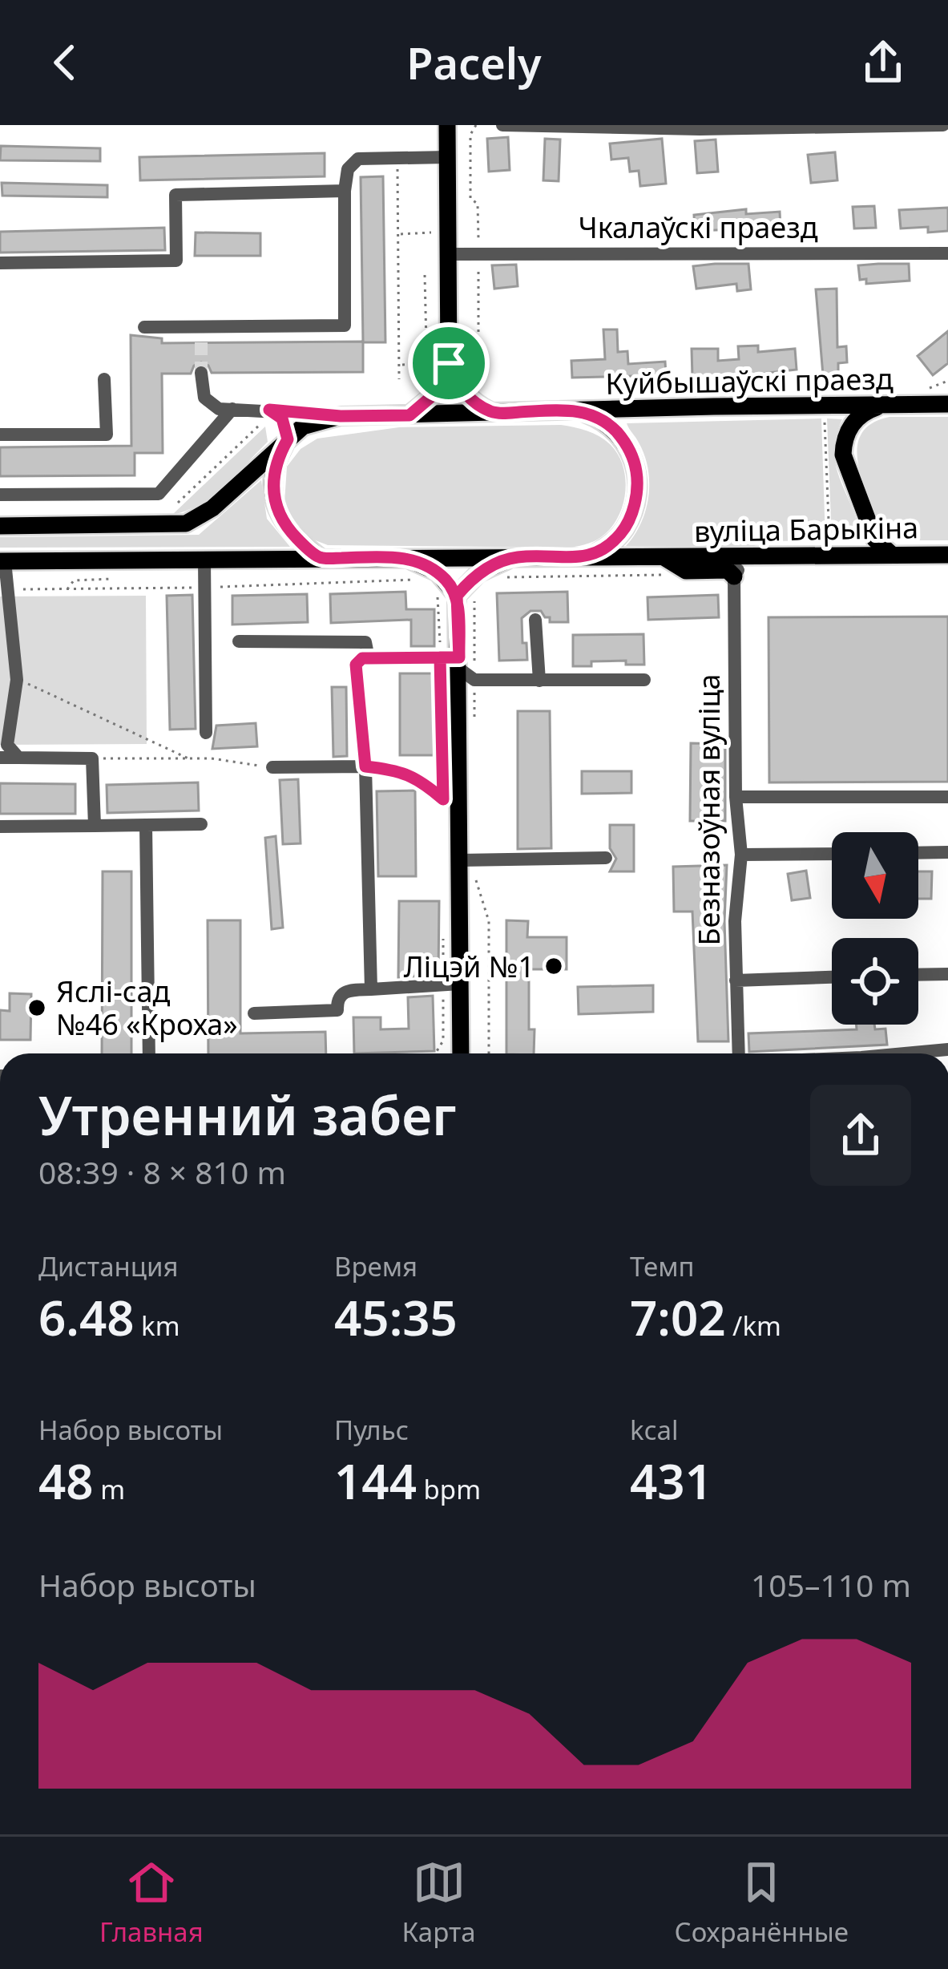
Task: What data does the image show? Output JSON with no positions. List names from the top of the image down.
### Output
{
  "streets": {
    "main road": ["Куйбышаўскі праезд", "вуліца Барыкіна"],
    "street": ["Чкалаўскі праезд", "Безназоўная вуліца"]
  },
  "crossings": [
    ["вуліца Барыкіна", "Безназоўная вуліца"]
  ],
  "places": ["Ліцэй №1", "Яслі-сад №46 «Кроха»"],
  "north": "bottom",
  "page": {
    "header": "Pacely",
    "heading": ["Утренний забег", "08:39 · 8 × 810 m"],
    "stats": [
      ["Дистанция", "6.48 km"],
      ["Время", "45:35"],
      ["Темп", "7:02 /km"],
      ["Набор высоты", "48 m"],
      ["Пульс", "144 bpm"],
      ["kcal", "431"]
    ],
    "chart": ["Набор высоты", "105–110 m"],
    "tabs": ["Главная", "Карта", "Сохранённые"]
  }
}
